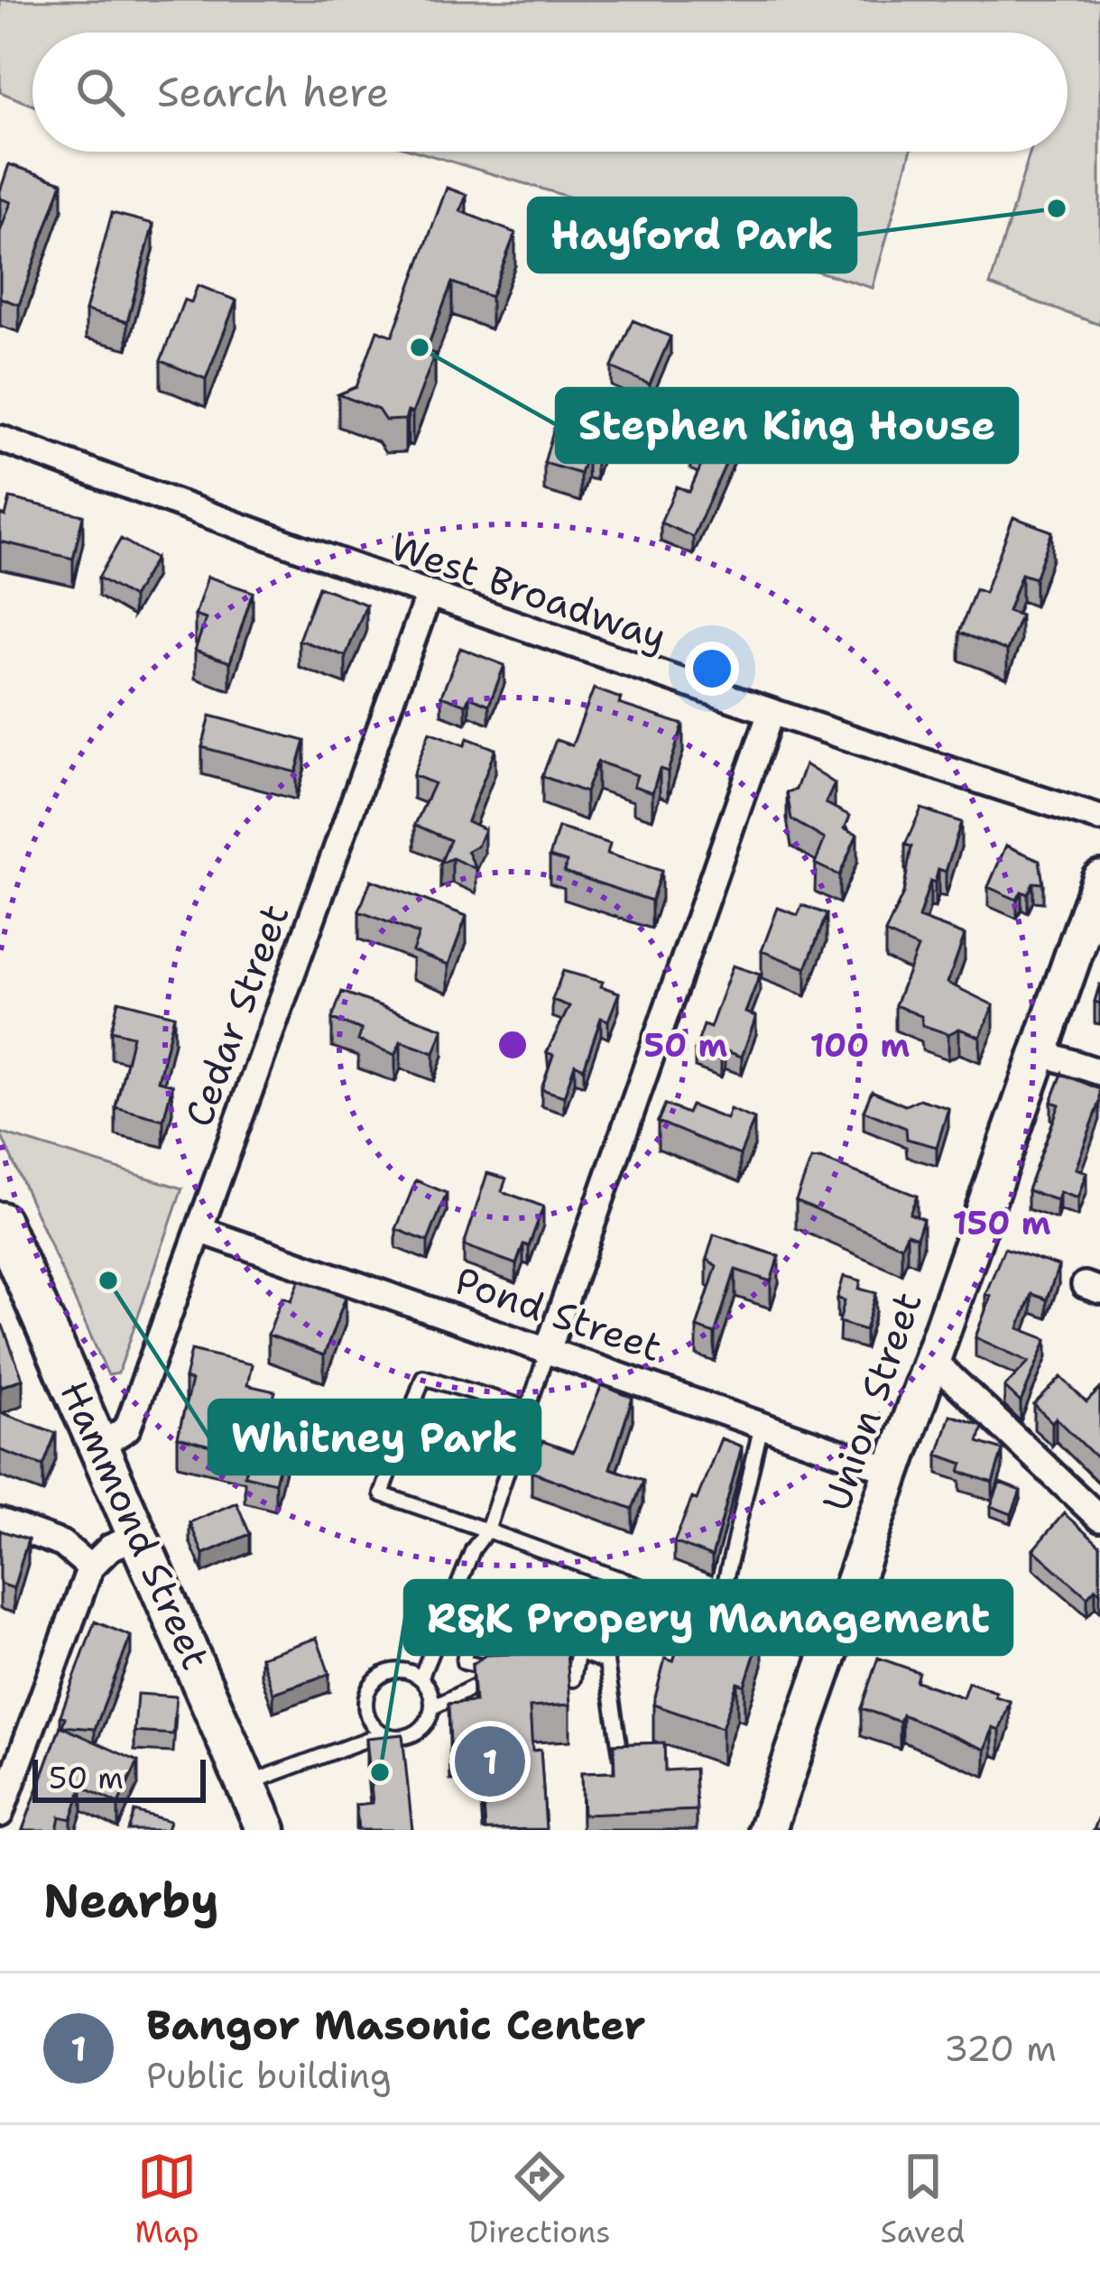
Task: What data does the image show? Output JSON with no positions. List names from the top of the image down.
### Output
{
  "streets": {
    "main road": ["Union Street", "Hammond Street"],
    "street": ["West Broadway", "Cedar Street", "Pond Street"]
  },
  "crossings": [
    ["West Broadway", "Cedar Street"],
    ["Cedar Street", "Pond Street"],
    ["Cedar Street", "Hammond Street"],
    ["Pond Street", "Union Street"]
  ],
  "places": [
    "Hayford Park",
    "Stephen King House",
    "Whitney Park",
    "R&K Propery Management"
  ],
  "scale_bar": "50 m",
  "page": {
    "search": "Search here",
    "pins": "1",
    "scale": "50 m",
    "heading": "Nearby",
    "list": [
      {
        "mark": "1",
        "name": "Bangor Masonic Center",
        "note": "Public building",
        "value": "320 m"
      }
    ],
    "nav": ["Map", "Directions", "Saved"]
  },
  "rings": ["50 m", "100 m", "150 m"]
}
